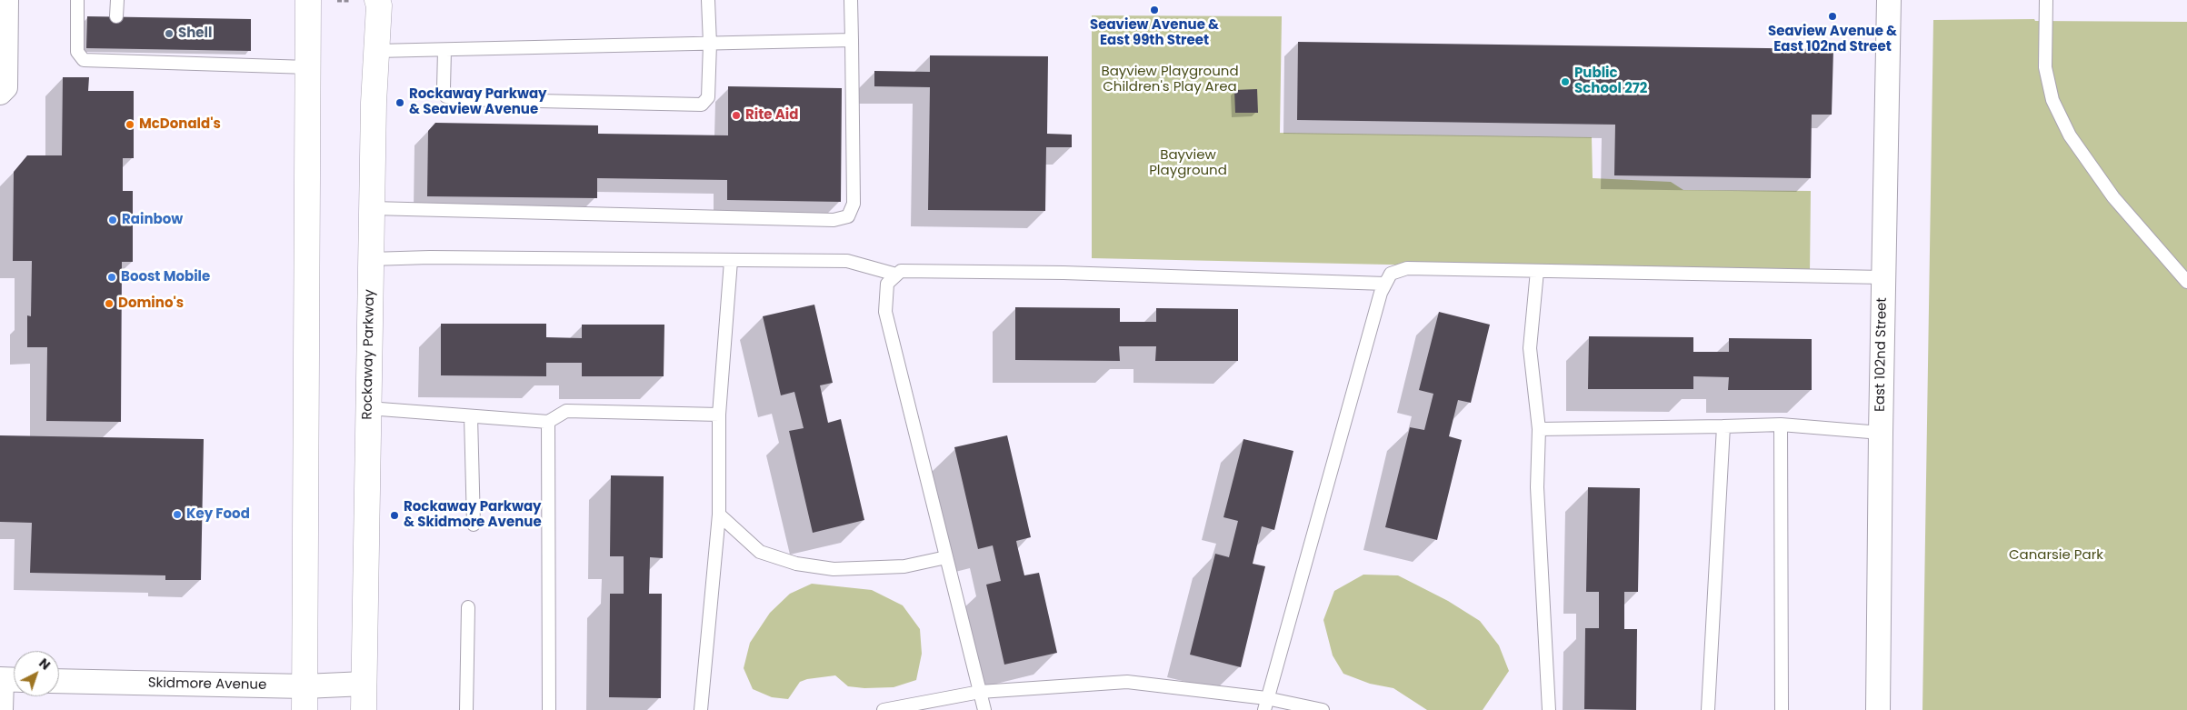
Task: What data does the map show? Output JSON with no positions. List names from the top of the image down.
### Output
{
  "streets": {
    "main road": ["Rockaway Parkway"],
    "street": ["East 102nd Street", "Skidmore Avenue"]
  },
  "crossings": [
    ["Rockaway Parkway", "Skidmore Avenue"]
  ],
  "parks": ["Bayview Playground Children's Play Area", "Bayview Playground", "Canarsie Park"],
  "places": [
    "Seaview Avenue & East 99th Street",
    "Seaview Avenue & East 102nd Street",
    "Shell",
    "Public School 272",
    "Rockaway Parkway & Seaview Avenue",
    "Rite Aid",
    "McDonald's",
    "Rainbow",
    "Boost Mobile",
    "Domino's",
    "Key Food",
    "Rockaway Parkway & Skidmore Avenue"
  ],
  "north": "top right"
}
